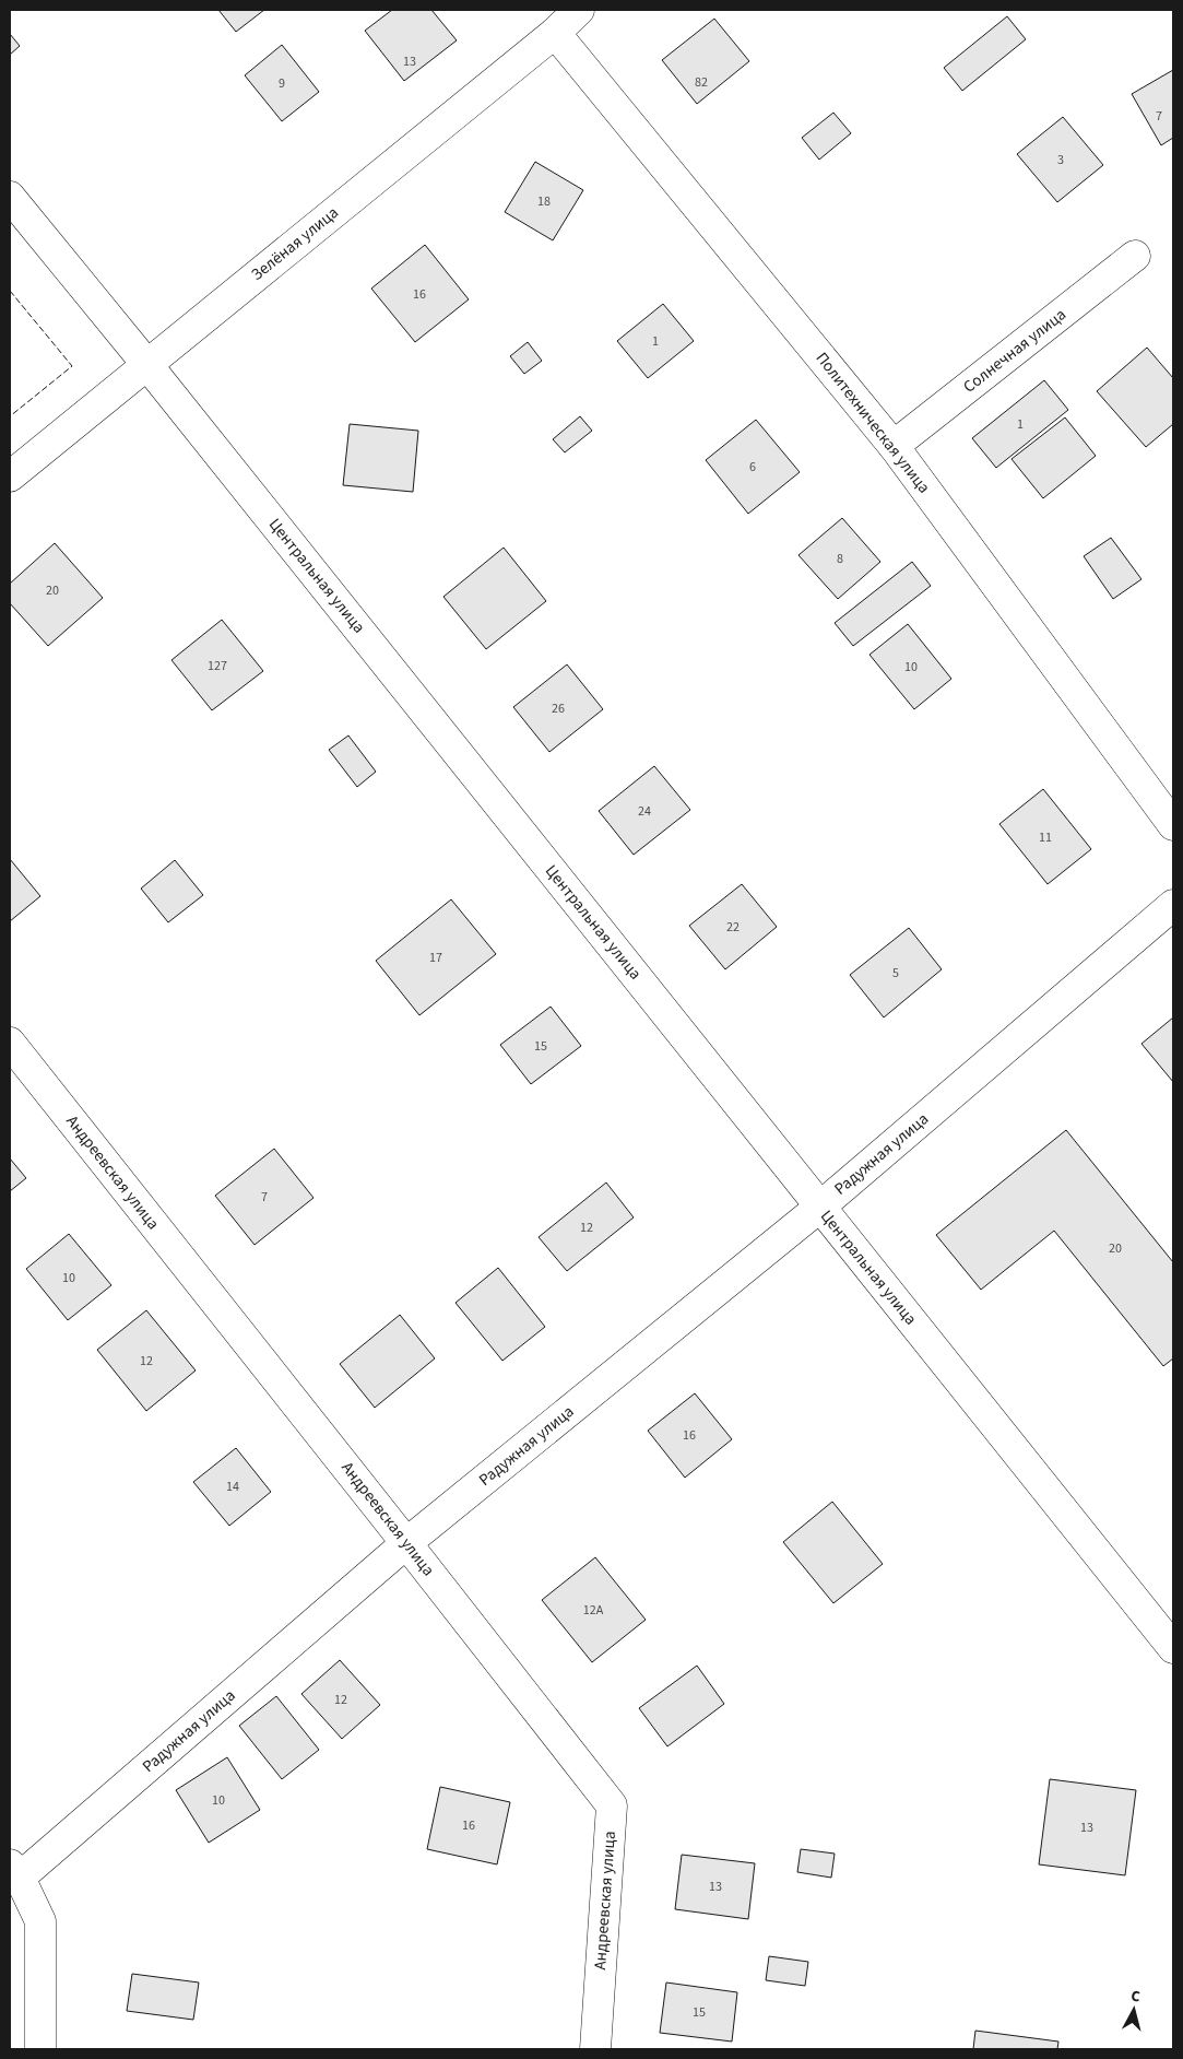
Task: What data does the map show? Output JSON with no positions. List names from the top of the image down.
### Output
{
  "streets": {
    "street": [
      "Зелёная улица",
      "Солнечная улица",
      "Политехническая улица",
      "Центральная улица",
      "Радужная улица",
      "Андреевская улица"
    ]
  },
  "crossings": [
    ["Зелёная улица", "Политехническая улица"],
    ["Зелёная улица", "Центральная улица"],
    ["Солнечная улица", "Политехническая улица"],
    ["Центральная улица", "Радужная улица"],
    ["Радужная улица", "Андреевская улица"]
  ],
  "house_numbers": [
    "13",
    "82",
    "9",
    "7",
    "3",
    "18",
    "16",
    "1",
    "1",
    "6",
    "8",
    "20",
    "127",
    "10",
    "26",
    "24",
    "11",
    "22",
    "17",
    "5",
    "15",
    "7",
    "12",
    "20",
    "10",
    "12",
    "16",
    "14",
    "12А",
    "12",
    "10",
    "16",
    "13",
    "13",
    "15"
  ],
  "north": "top"
}
